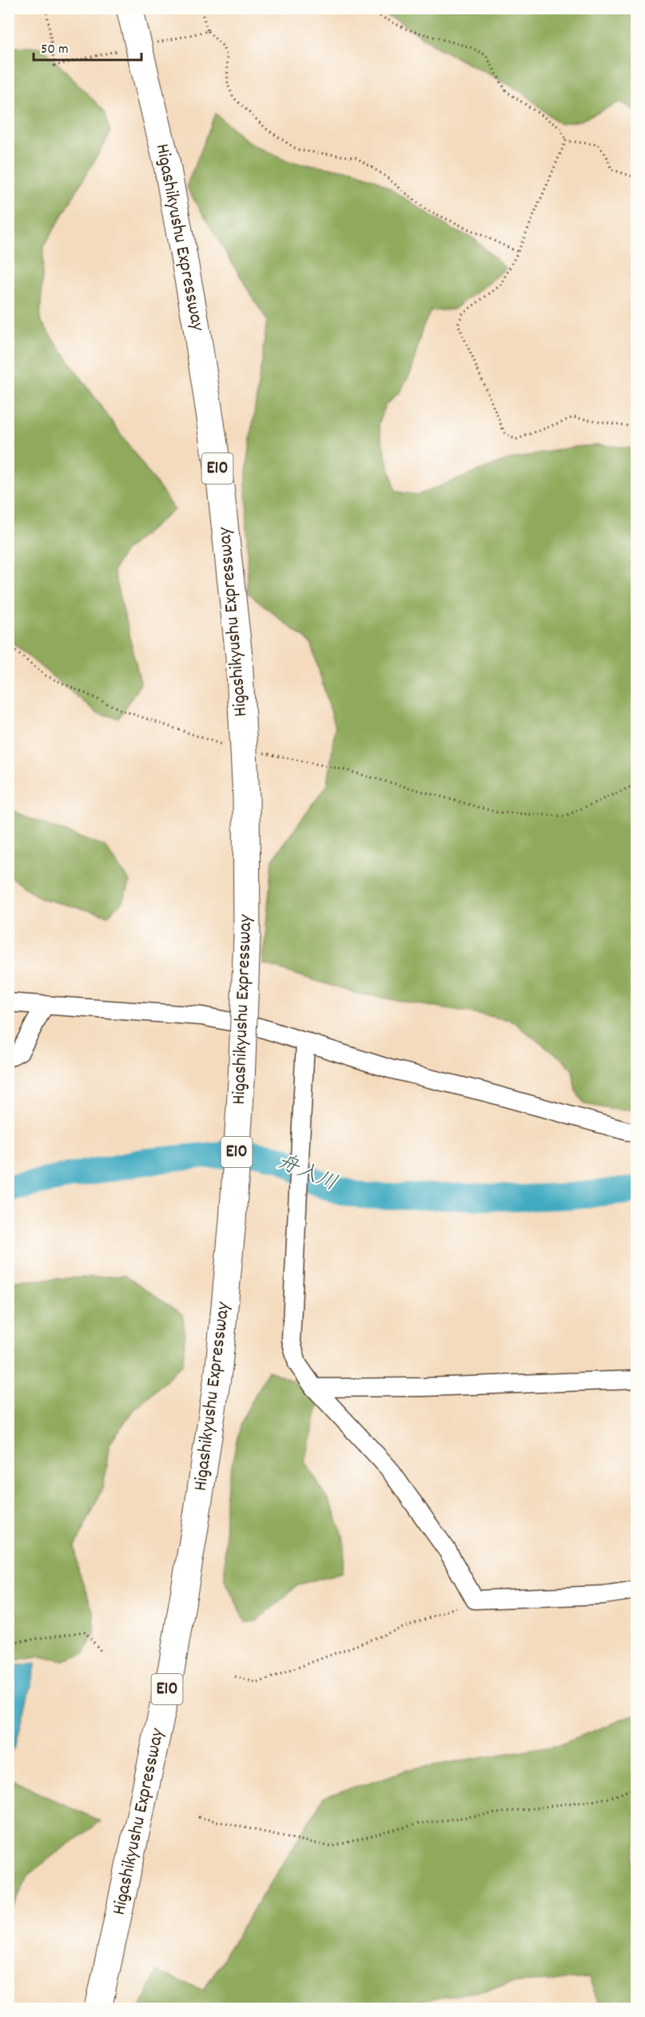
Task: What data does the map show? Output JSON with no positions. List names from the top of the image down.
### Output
{
  "streets": {
    "highway": ["Higashikyushu Expressway", "E10"]
  },
  "water": ["舟入川"],
  "scale_bar": "50 m"
}
